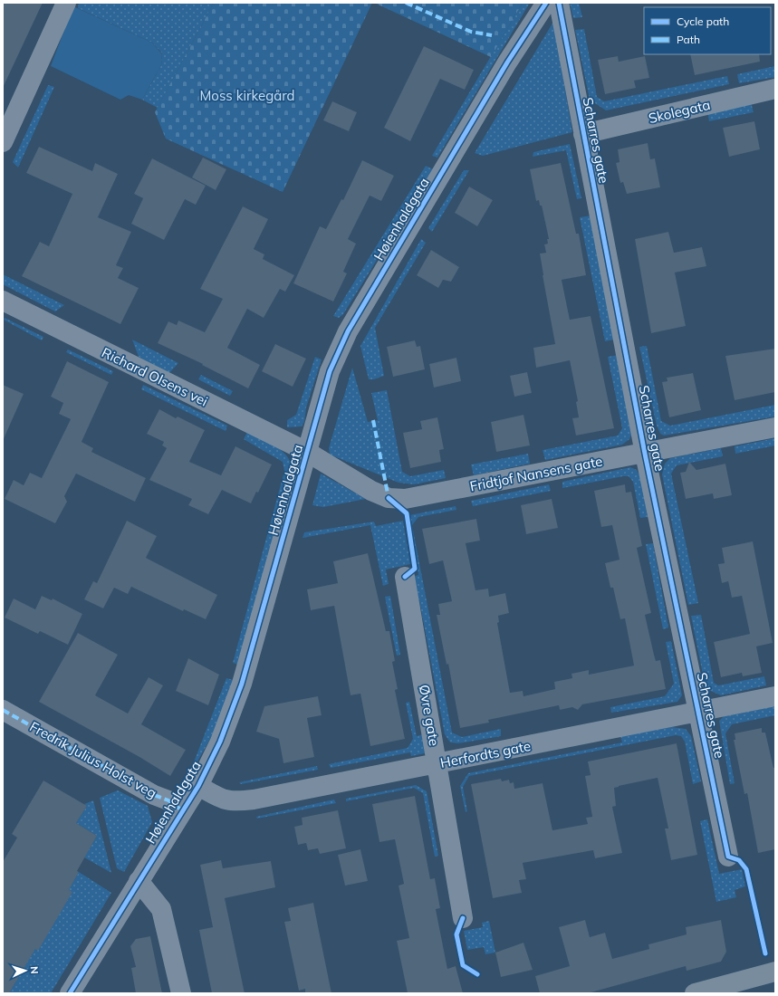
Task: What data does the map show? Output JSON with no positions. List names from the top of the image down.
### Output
{
  "streets": {
    "street": [
      "Skolegata",
      "Scharres gate",
      "Høienhaldgata",
      "Richard Olsens vei",
      "Fridtjof Nansens gate",
      "Øvre gate",
      "Herfordts gate",
      "Fredrik Julius Holst veg"
    ]
  },
  "crossings": [
    ["Skolegata", "Scharres gate"],
    ["Scharres gate", "Fridtjof Nansens gate"],
    ["Scharres gate", "Herfordts gate"],
    ["Høienhaldgata", "Richard Olsens vei"],
    ["Høienhaldgata", "Fridtjof Nansens gate"],
    ["Høienhaldgata", "Herfordts gate"],
    ["Høienhaldgata", "Fredrik Julius Holst veg"],
    ["Richard Olsens vei", "Fridtjof Nansens gate"],
    ["Øvre gate", "Herfordts gate"]
  ],
  "parks": ["Moss kirkegård"],
  "legend": ["Cycle path", "Path"],
  "north": "right"
}
